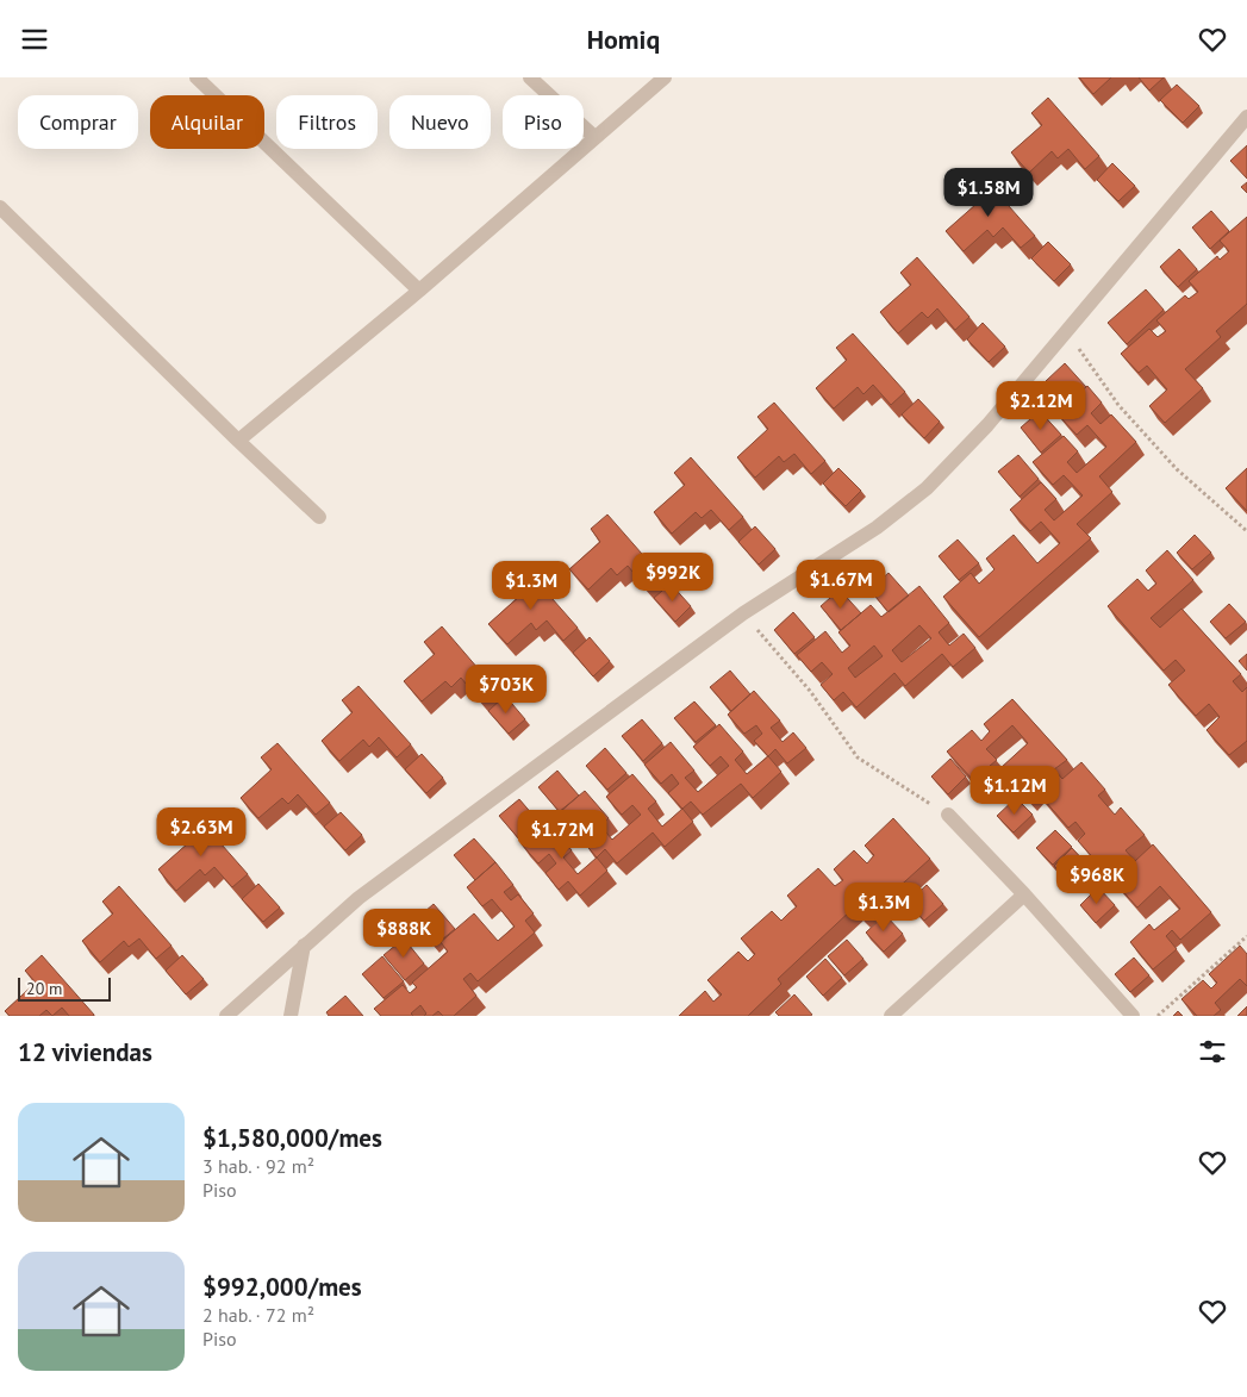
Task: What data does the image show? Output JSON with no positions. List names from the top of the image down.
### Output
{
  "scale_bar": "20 m",
  "page": {
    "header": "Homiq",
    "chip": [
      "Comprar",
      "Alquilar",
      "Filtros",
      "Nuevo",
      "Piso"
    ],
    "price": [
      "$1.58M",
      "$2.12M",
      "$992K",
      "$1.67M",
      "$1.3M",
      "$703K",
      "$1.12M",
      "$2.63M",
      "$1.72M",
      "$968K",
      "$1.3M",
      "$888K"
    ],
    "scale": "20 m",
    "heading": "12 viviendas",
    "list": [
      {
        "name": "$1,580,000/mes",
        "note": "3 hab. · 92 m² · Piso"
      },
      {
        "name": "$992,000/mes",
        "note": "2 hab. · 72 m² · Piso"
      }
    ]
  }
}
